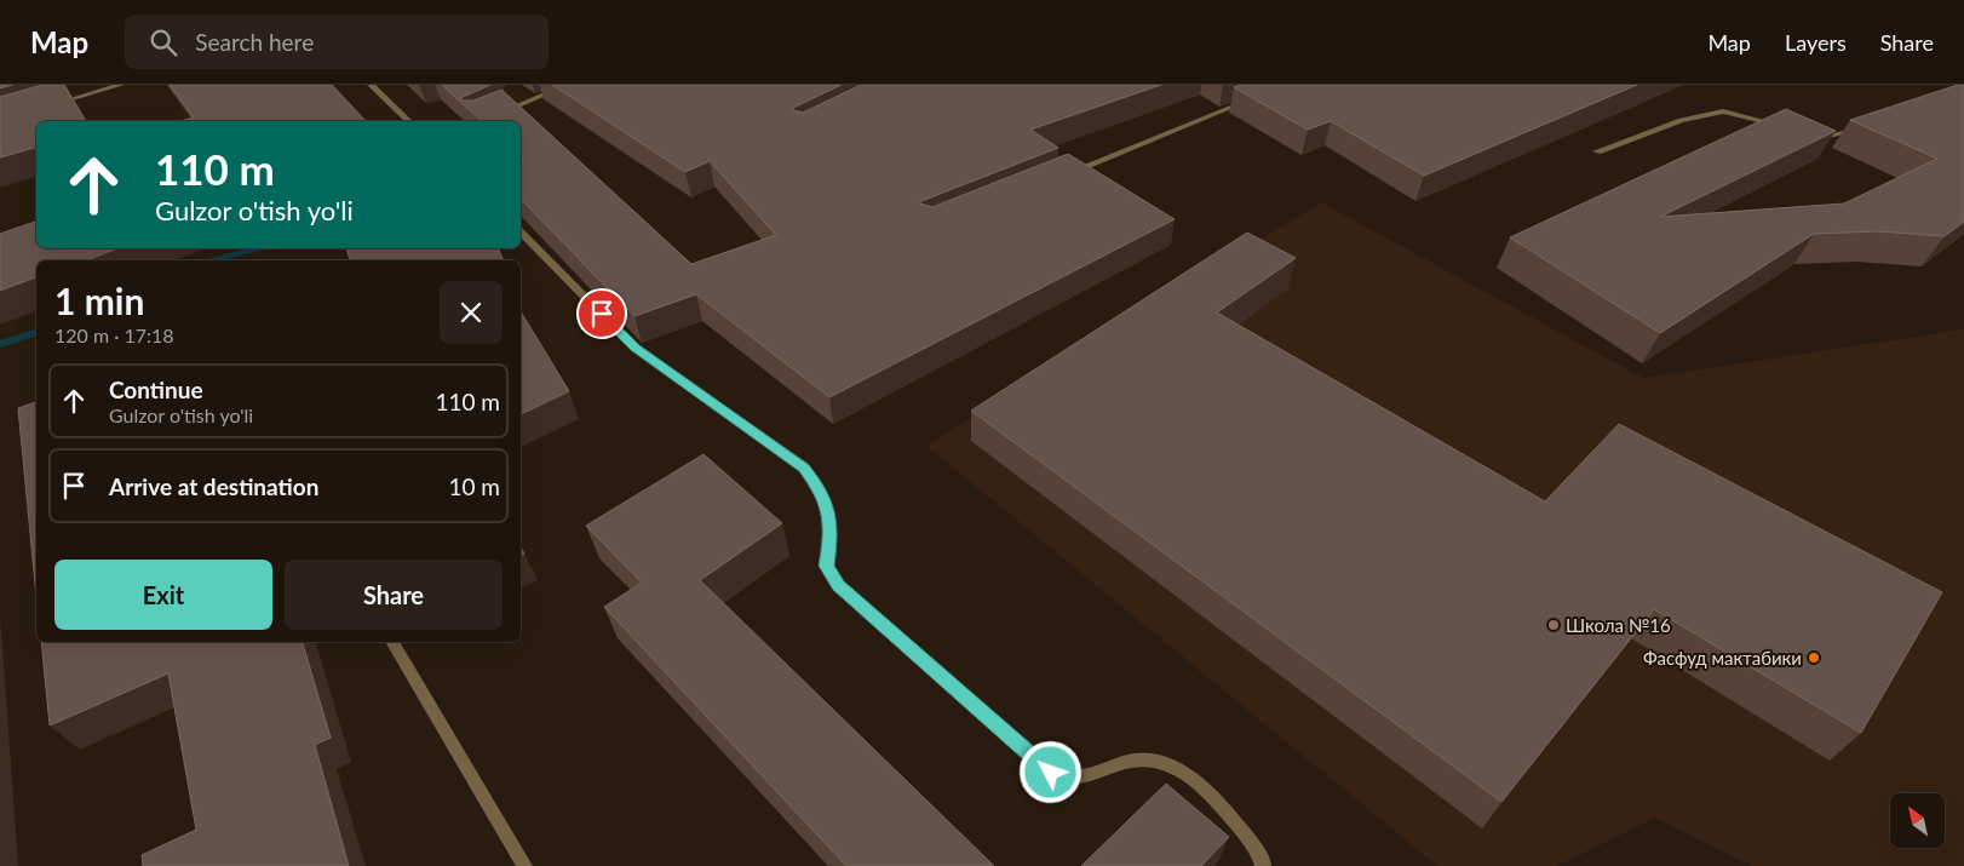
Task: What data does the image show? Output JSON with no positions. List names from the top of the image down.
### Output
{
  "places": ["Школа №16", "Фасфуд мактабики"],
  "north": "top left",
  "page": {
    "header": "Map",
    "search": "Search here",
    "nav": ["Map", "Layers", "Share"],
    "turn": ["110 m", "Gulzor o'tish yo'li"],
    "heading": ["1 min", "120 m · 17:18"],
    "list": [
      {
        "name": "Continue",
        "note": "Gulzor o'tish yo'li",
        "value": "110 m"
      },
      {
        "name": "Arrive at destination",
        "value": "10 m"
      }
    ],
    "buttons": ["Exit", "Share"]
  }
}
